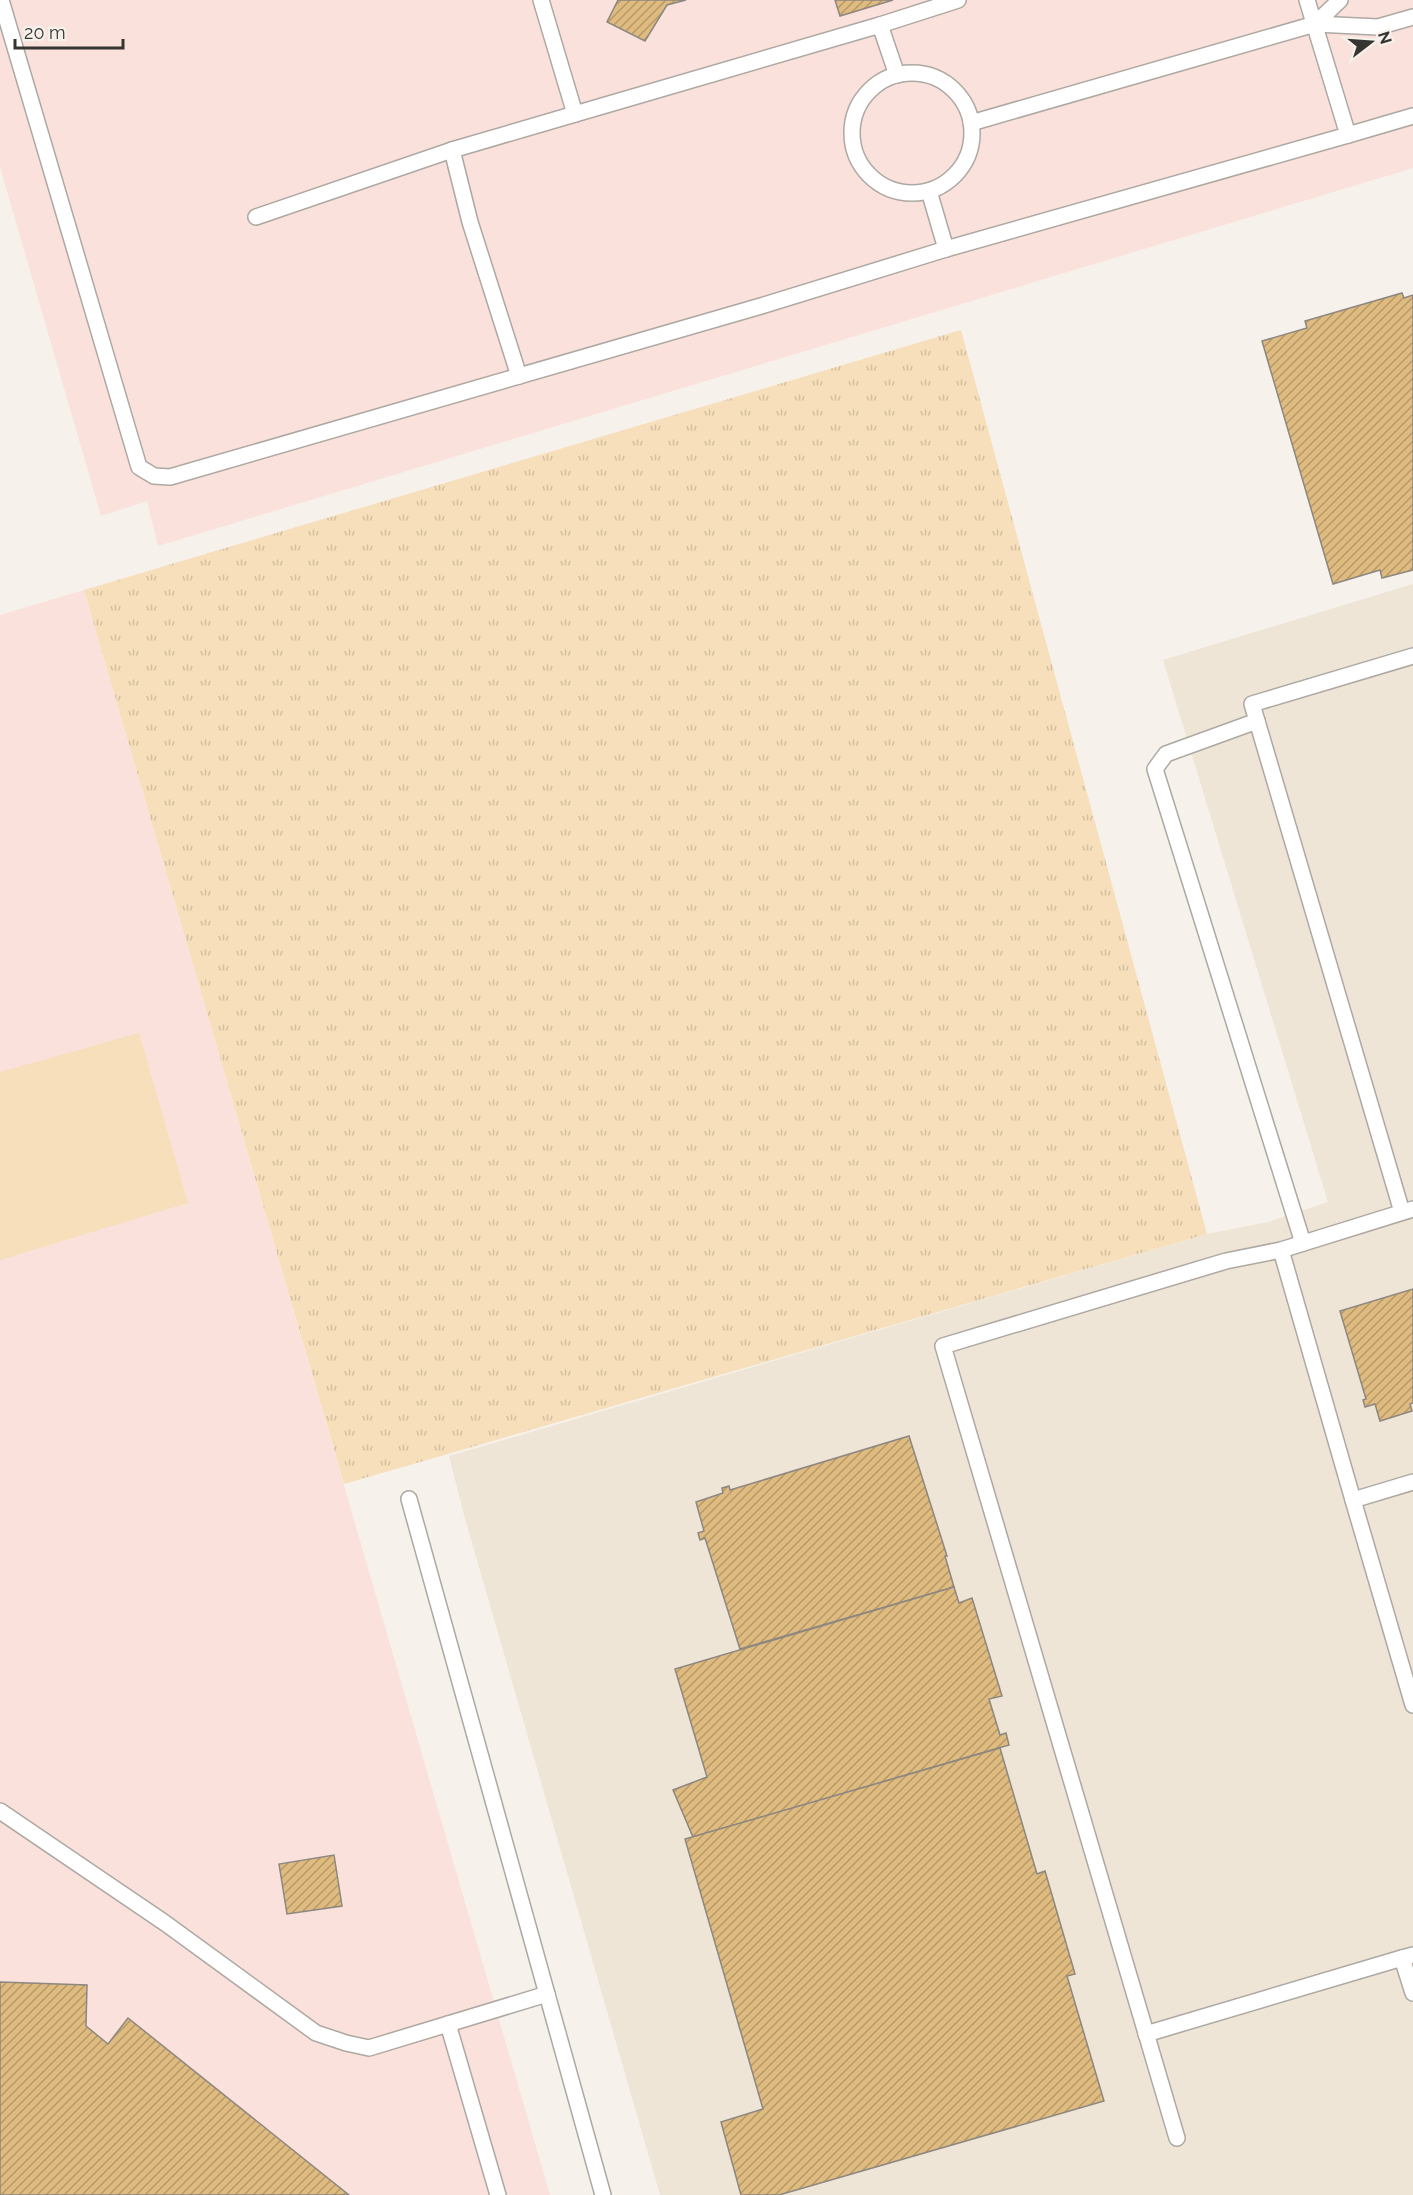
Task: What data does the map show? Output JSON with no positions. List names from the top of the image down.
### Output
{
  "scale_bar": "20 m",
  "north": "right"
}
